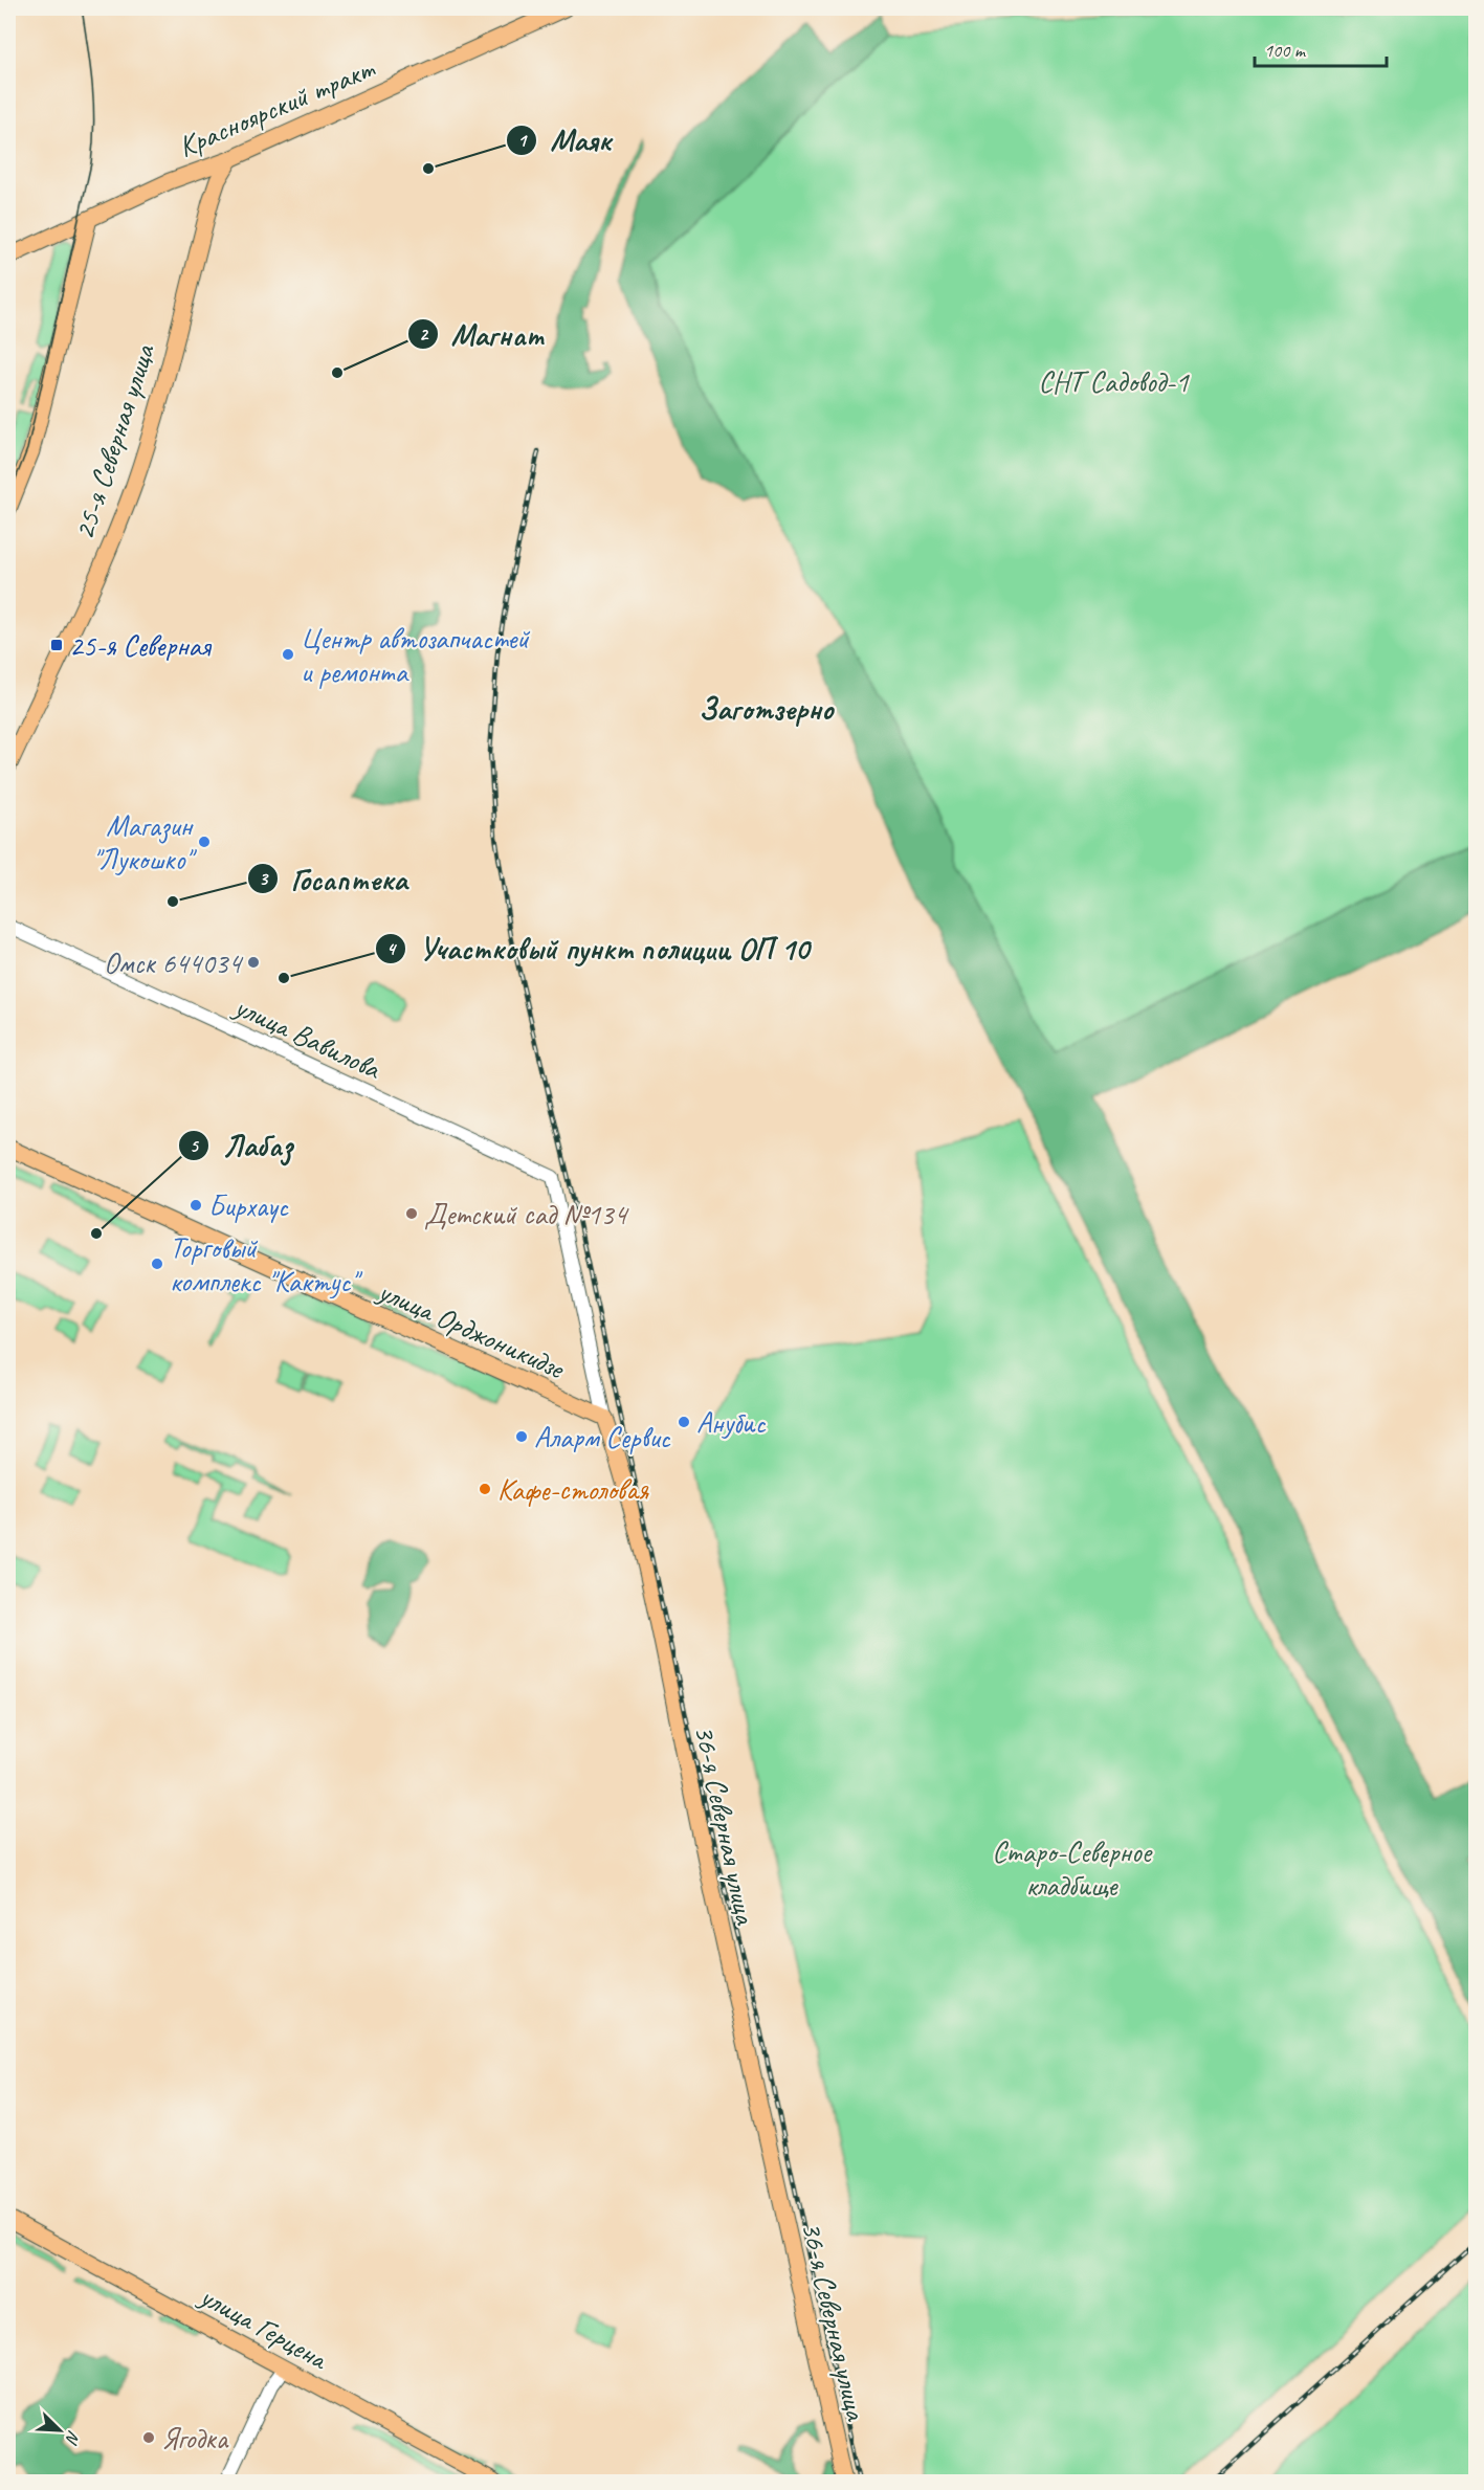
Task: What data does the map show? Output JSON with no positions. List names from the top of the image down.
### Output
{
  "streets": {
    "main road": [
      "Красноярский тракт",
      "25-я Северная улица",
      "улица Орджоникидзе",
      "36-я Северная улица",
      "улица Герцена"
    ],
    "street": ["улица Вавилова"]
  },
  "crossings": [
    ["Красноярский тракт", "25-я Северная улица"],
    ["улица Вавилова", "36-я Северная улица"],
    ["улица Орджоникидзе", "36-я Северная улица"]
  ],
  "districts": ["Заготзерно"],
  "parks": ["СНТ Садовод-1", "Старо-Северное кладбище"],
  "places": {
    "other": [
      "Маяк",
      "Магнат",
      "Центр автозапчастей и ремонта",
      "Магазин \"Лукошко\"",
      "Госаптека",
      "Омск 644034",
      "Участковый пункт полиции ОП 10",
      "Бирхаус",
      "Детский сад №134",
      "Лабаз",
      "Торговый комплекс \"Кактус\"",
      "Анубис",
      "Аларм Сервис",
      "Кафе-столовая",
      "Ягодка"
    ],
    "transit": ["25-я Северная"]
  },
  "scale_bar": "100 m",
  "north": "bottom right"
}
